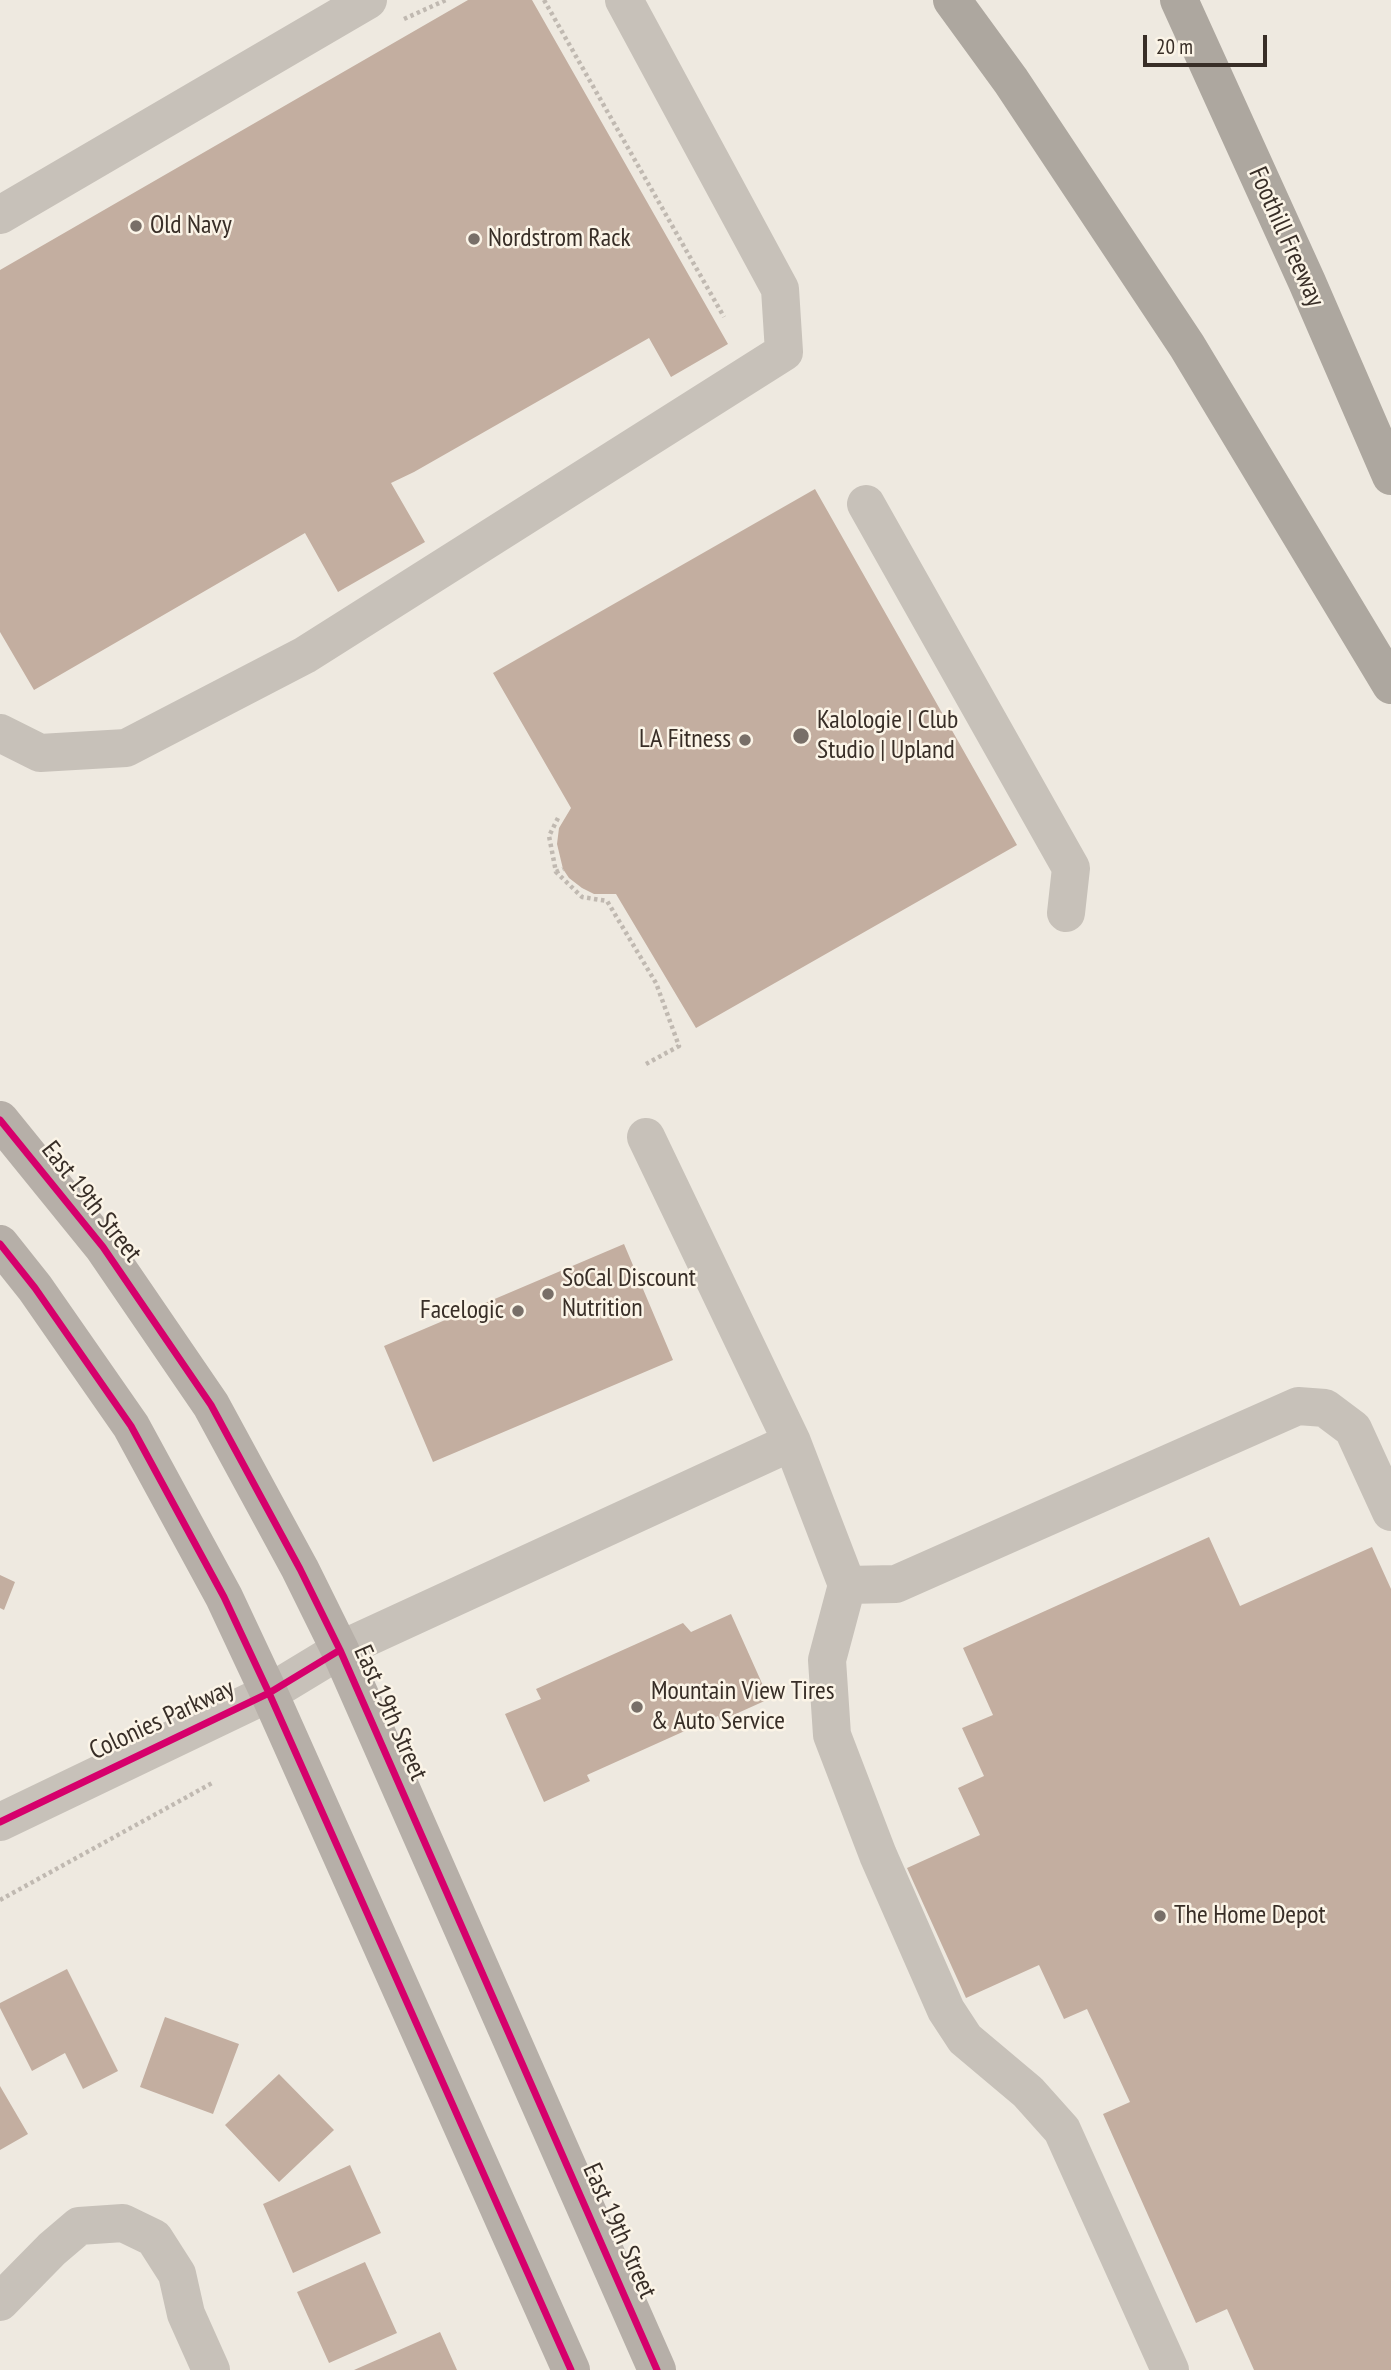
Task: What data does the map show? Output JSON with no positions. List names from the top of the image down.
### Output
{
  "streets": {
    "highway": ["Foothill Freeway"],
    "main road": ["East 19th Street"],
    "street": ["Colonies Parkway"]
  },
  "crossings": [
    ["East 19th Street", "Colonies Parkway"]
  ],
  "places": [
    "Old Navy",
    "Nordstrom Rack",
    "Kalologie | Club Studio | Upland",
    "LA Fitness",
    "SoCal Discount Nutrition",
    "Facelogic",
    "Mountain View Tires & Auto Service",
    "The Home Depot"
  ],
  "scale_bar": "20 m"
}
